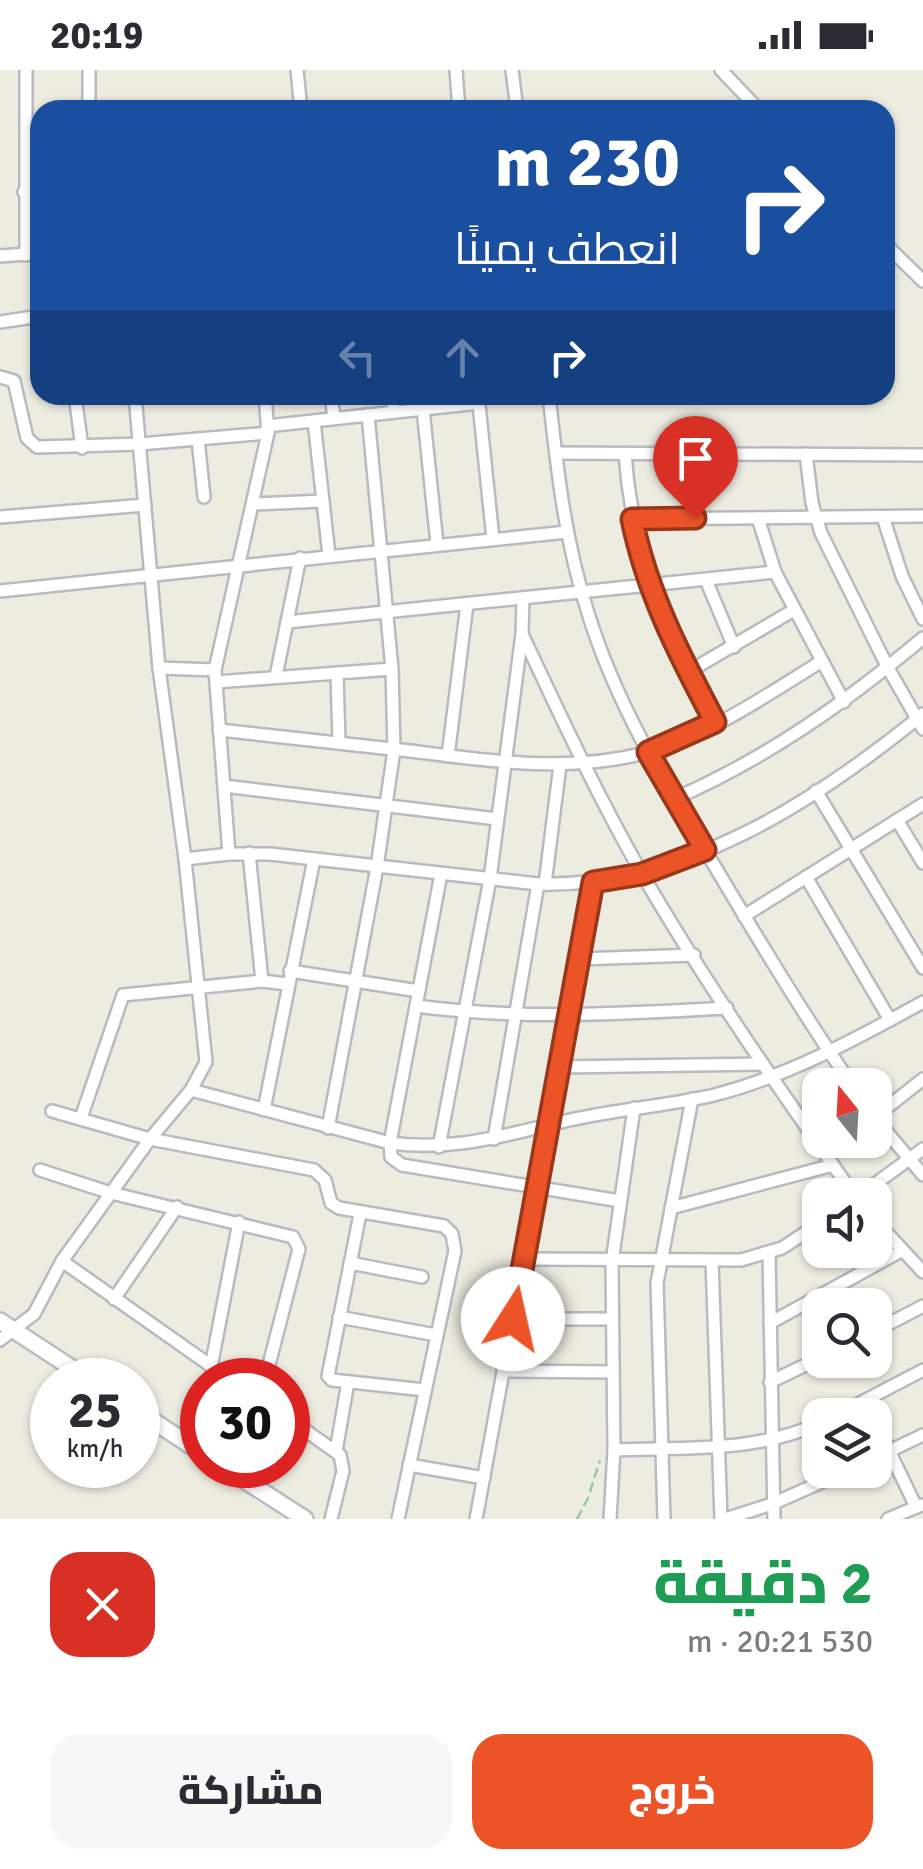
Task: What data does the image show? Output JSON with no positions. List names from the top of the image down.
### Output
{
  "north": "top",
  "page": {
    "status": "20:19",
    "turn": ["230 m", "انعطف يمينًا"],
    "speed": "25 km/h",
    "limit": "30",
    "heading": ["2 دقيقة", "530 m · 20:21"],
    "buttons": ["خروج", "مشاركة"]
  }
}
